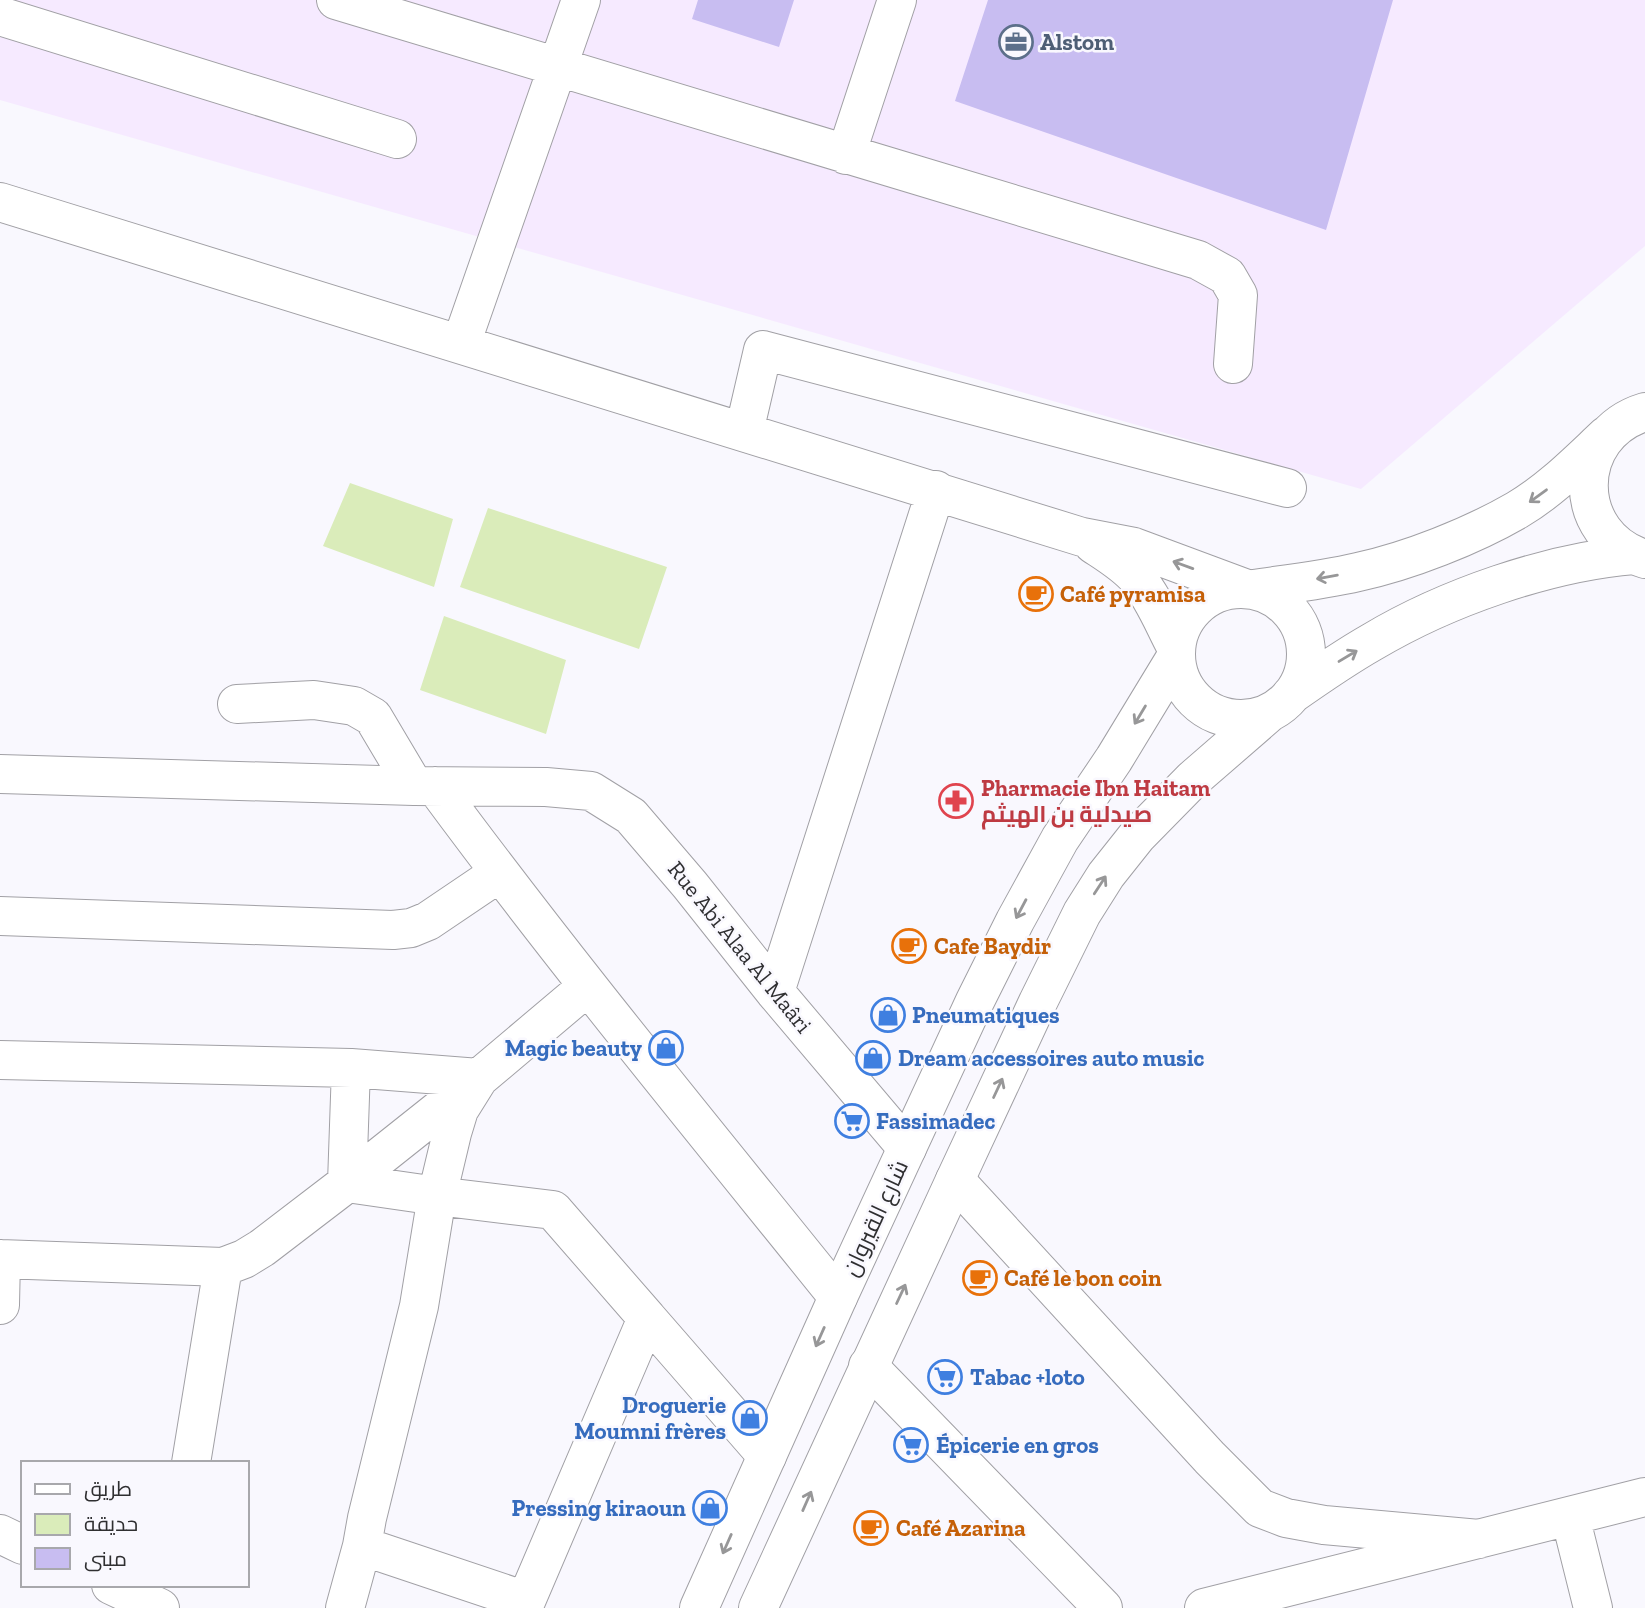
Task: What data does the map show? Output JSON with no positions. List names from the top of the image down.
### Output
{
  "streets": {
    "street": ["Rue Abi Alaa Al Maâri", "شارع القيروان"]
  },
  "crossings": [
    ["Rue Abi Alaa Al Maâri", "شارع القيروان"]
  ],
  "places": {
    "office": ["Alstom"],
    "cafe": [
      "Café pyramisa",
      "Cafe Baydir",
      "Café le bon coin",
      "Café Azarina"
    ],
    "pharmacy": ["Pharmacie Ibn Haitam صيدلية بن الهيثم"],
    "shop": [
      "Pneumatiques",
      "Magic beauty",
      "Dream accessoires auto music",
      "Droguerie Moumni frères",
      "Pressing kiraoun"
    ],
    "supermarket": ["Fassimadec", "Tabac +loto", "Épicerie en gros"]
  },
  "legend": ["طريق", "حديقة", "مبنى"]
}
